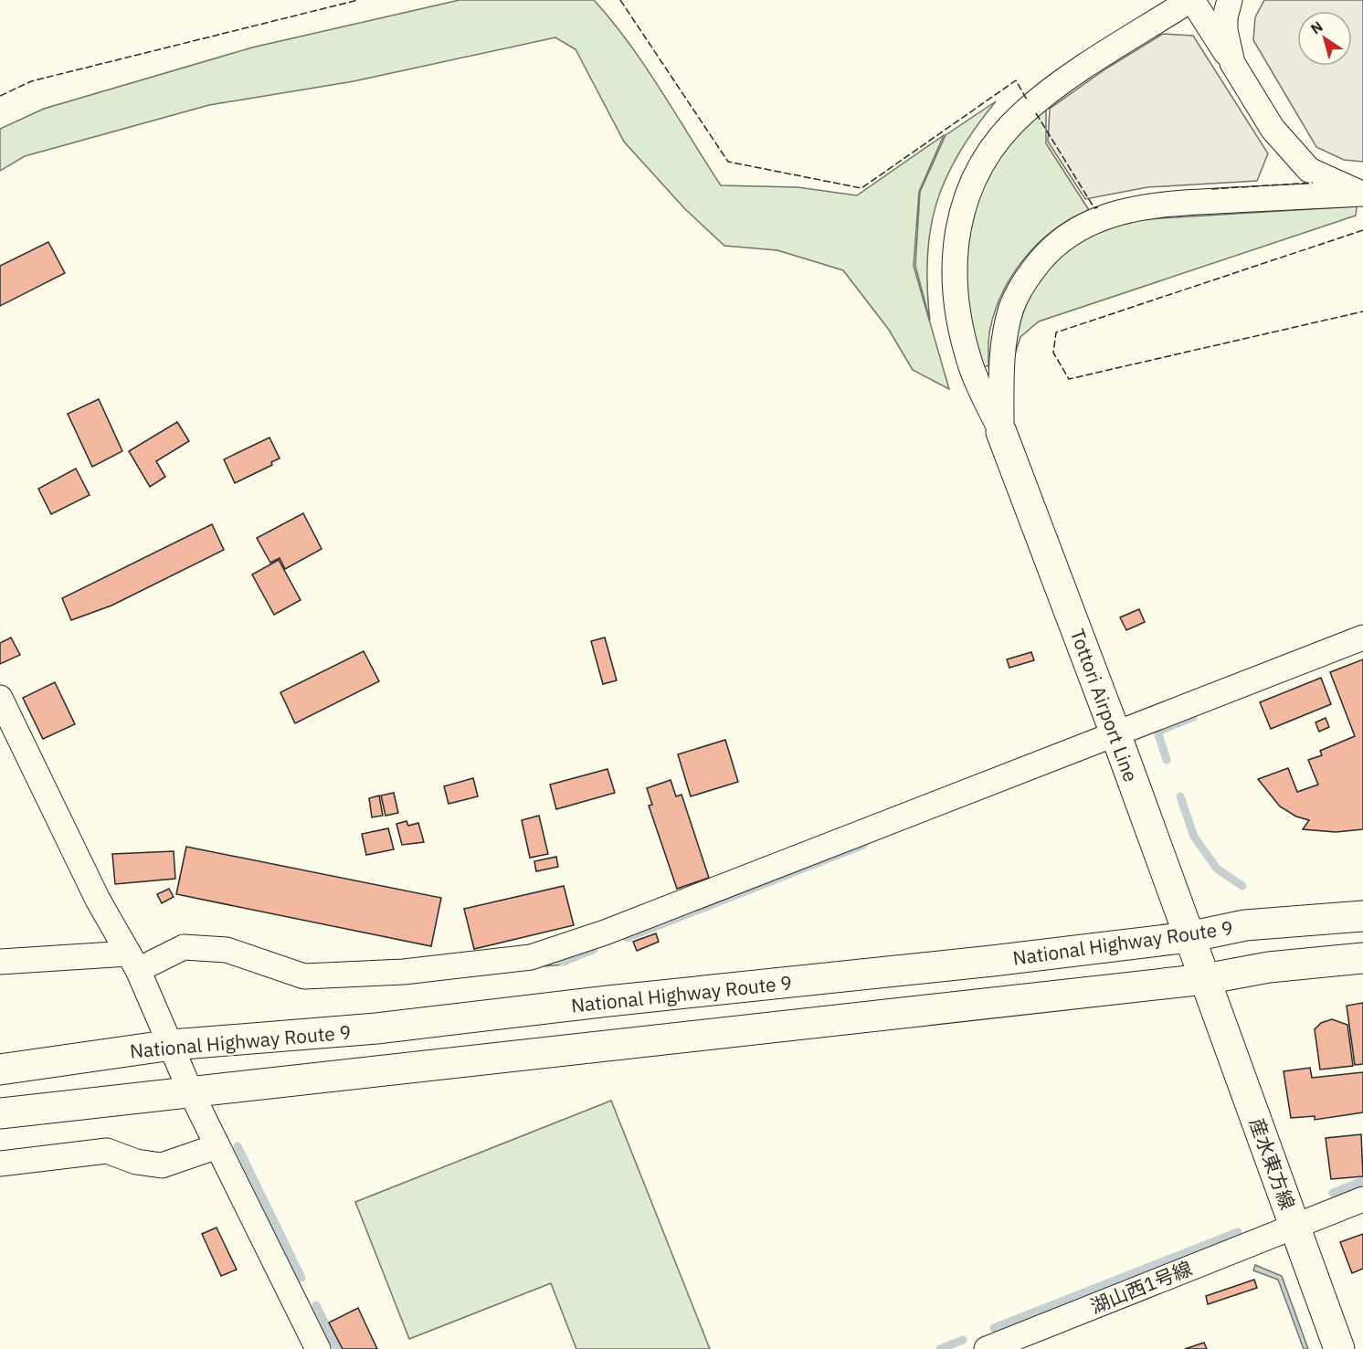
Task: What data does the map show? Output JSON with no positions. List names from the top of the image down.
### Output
{
  "streets": {
    "main road": ["Tottori Airport Line", "National Highway Route 9", "産水東方線"],
    "street": ["湖山西1号線"]
  },
  "crossings": [
    ["Tottori Airport Line", "National Highway Route 9"],
    ["Tottori Airport Line", "産水東方線"],
    ["産水東方線", "湖山西1号線"]
  ],
  "north": "top left"
}
